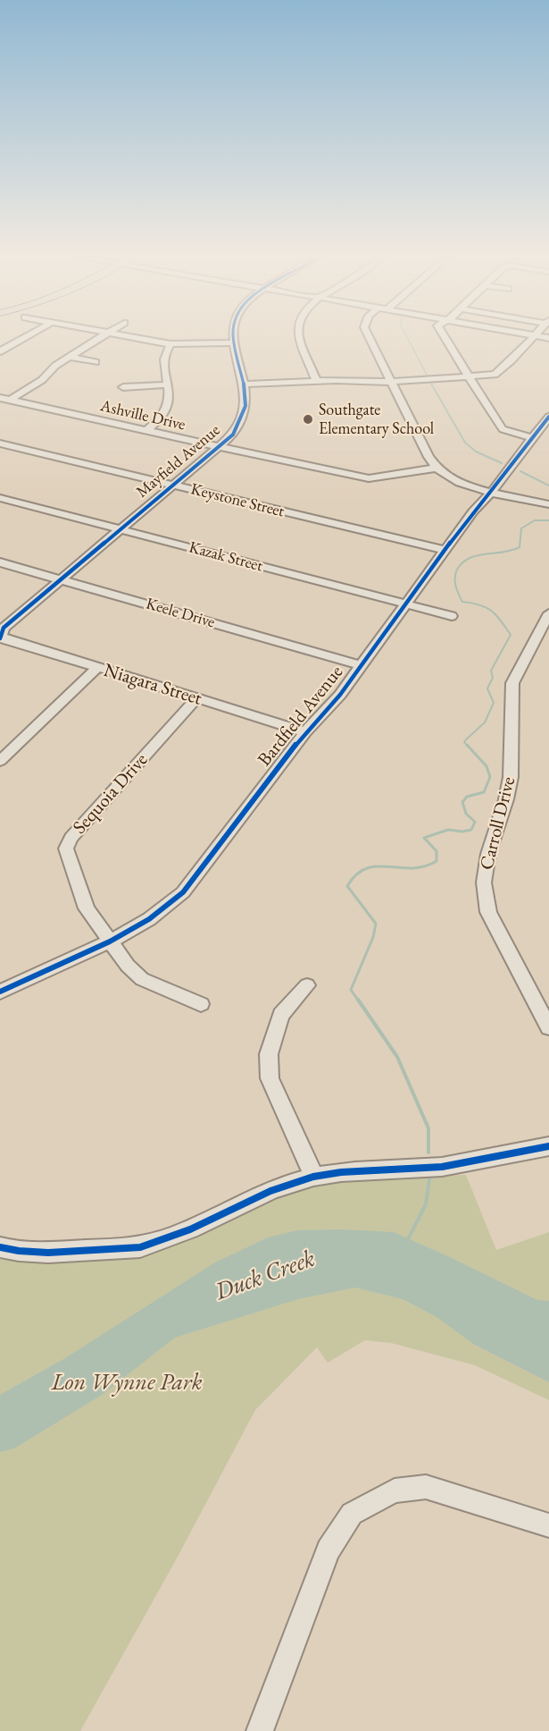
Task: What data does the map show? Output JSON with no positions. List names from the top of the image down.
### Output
{
  "streets": {
    "street": [
      "Ashville Drive",
      "Mayfield Avenue",
      "Keystone Street",
      "Kazak Street",
      "Keele Drive",
      "Niagara Street",
      "Bardfield Avenue",
      "Sequoia Drive",
      "Carroll Drive"
    ]
  },
  "crossings": [
    ["Ashville Drive", "Mayfield Avenue"],
    ["Mayfield Avenue", "Keystone Street"],
    ["Mayfield Avenue", "Kazak Street"],
    ["Mayfield Avenue", "Keele Drive"],
    ["Mayfield Avenue", "Niagara Street"],
    ["Keystone Street", "Bardfield Avenue"],
    ["Kazak Street", "Bardfield Avenue"],
    ["Keele Drive", "Bardfield Avenue"],
    ["Niagara Street", "Bardfield Avenue"],
    ["Niagara Street", "Sequoia Drive"],
    ["Bardfield Avenue", "Sequoia Drive"]
  ],
  "water": ["Duck Creek"],
  "parks": ["Lon Wynne Park"],
  "places": ["Southgate Elementary School"]
}
